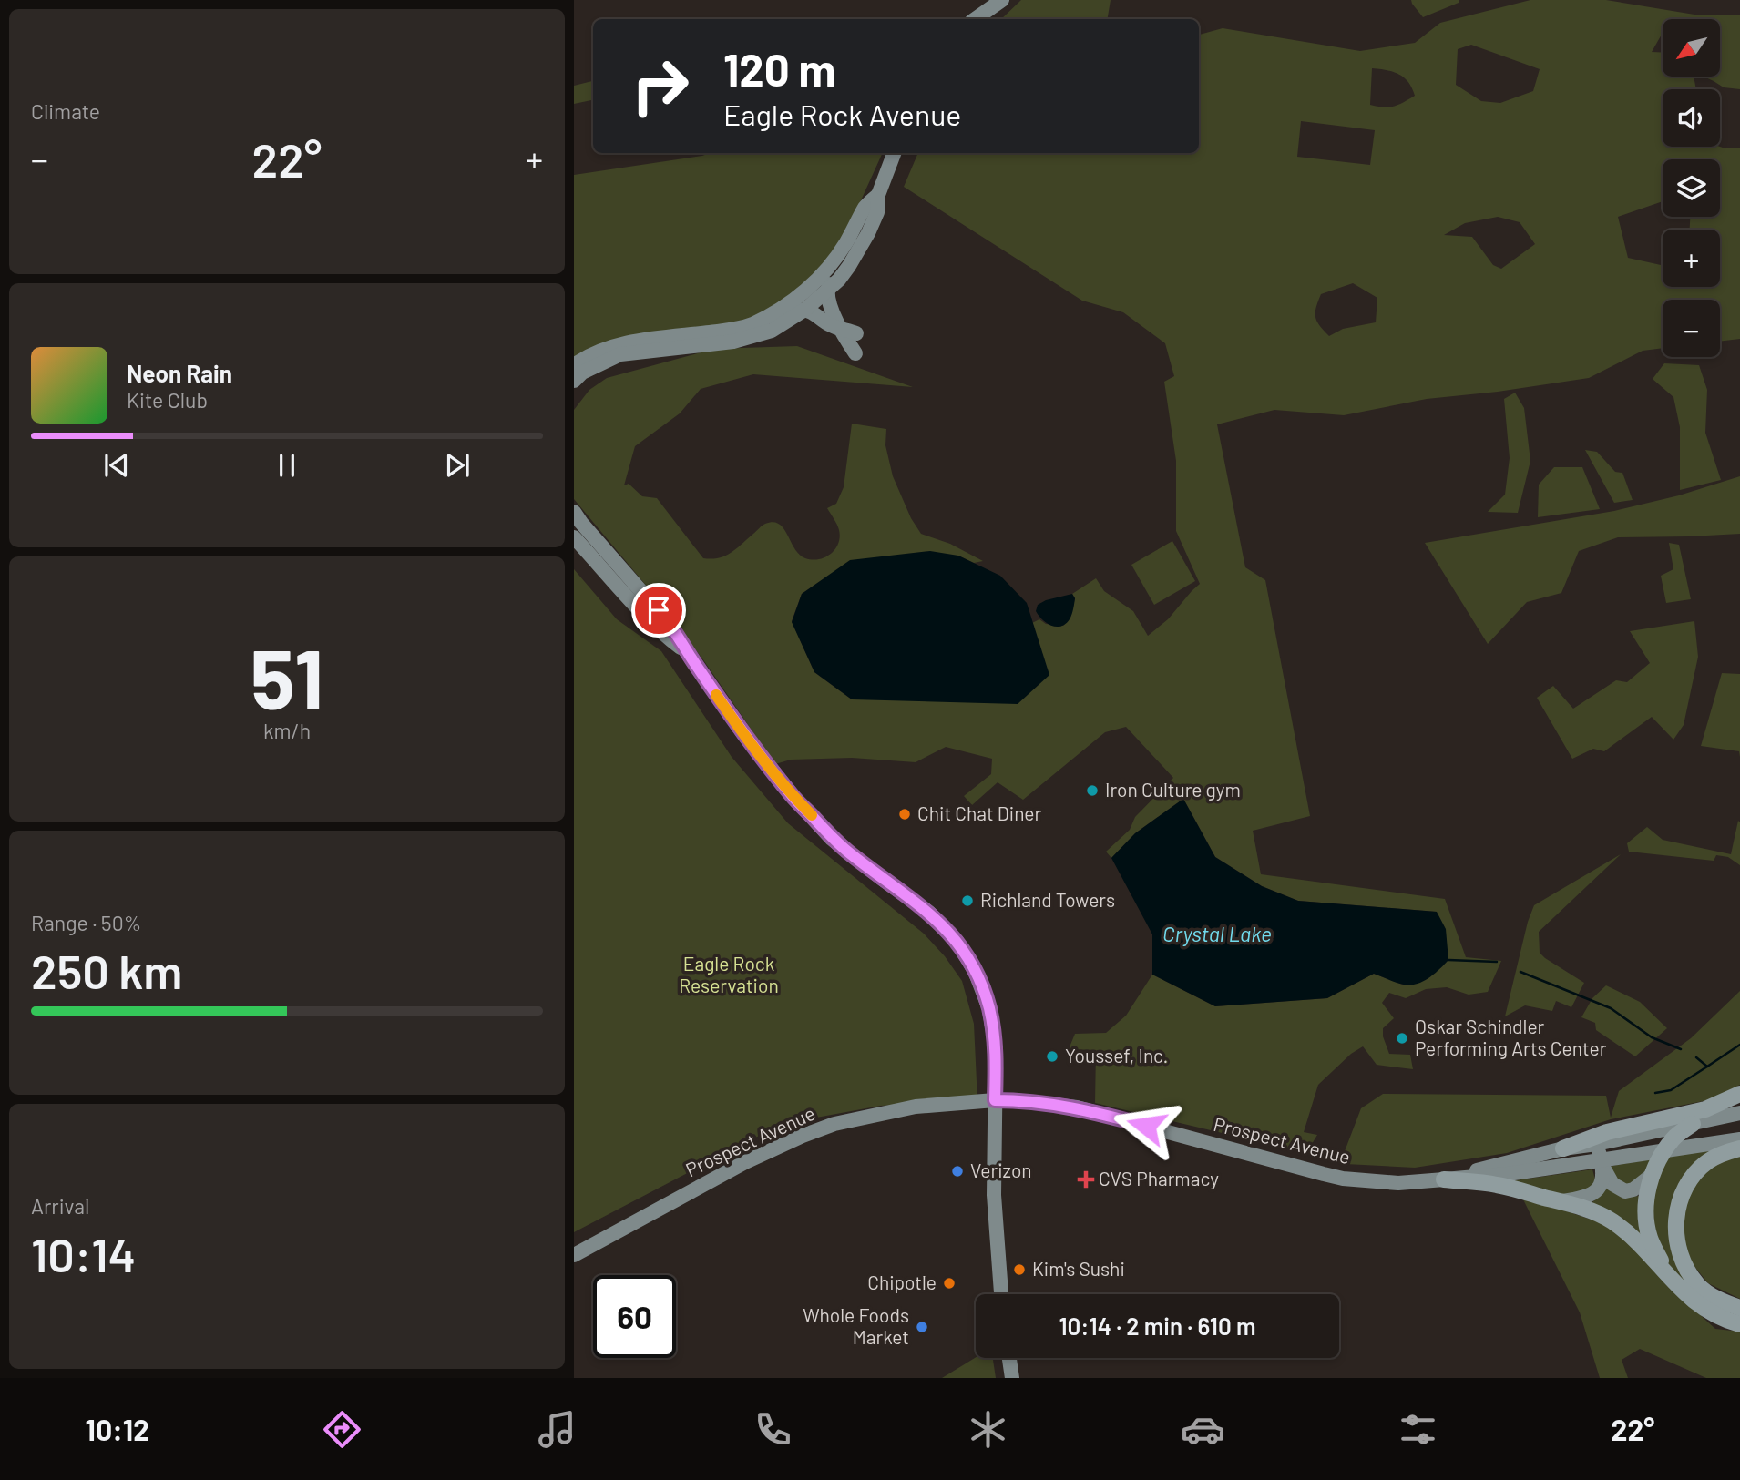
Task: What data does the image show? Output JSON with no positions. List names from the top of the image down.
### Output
{
  "streets": {
    "main road": ["Prospect Avenue"]
  },
  "water": ["Crystal Lake"],
  "parks": ["Eagle Rock Reservation"],
  "places": {
    "other": [
      "Iron Culture gym",
      "Chit Chat Diner",
      "Richland Towers",
      "Oskar Schindler Performing Arts Center",
      "Youssef, Inc.",
      "Verizon",
      "Kim's Sushi",
      "Chipotle",
      "Whole Foods Market"
    ],
    "health": ["CVS Pharmacy"]
  },
  "north": "bottom left",
  "page": {
    "tile": [
      "Climate",
      ["51", "km/h"],
      ["Range · 50%", "250 km"],
      ["Arrival", "10:14"]
    ],
    "map_buttons": ["+", "−"],
    "turn": ["120 m", "Eagle Rock Avenue"],
    "heat": ["−", "22°", "+"],
    "song": ["Neon Rain", "Kite Club"],
    "limit": "60",
    "trip": "10:14 · 2 min · 610 m",
    "tabs": ["10:12", "22°"]
  }
}
